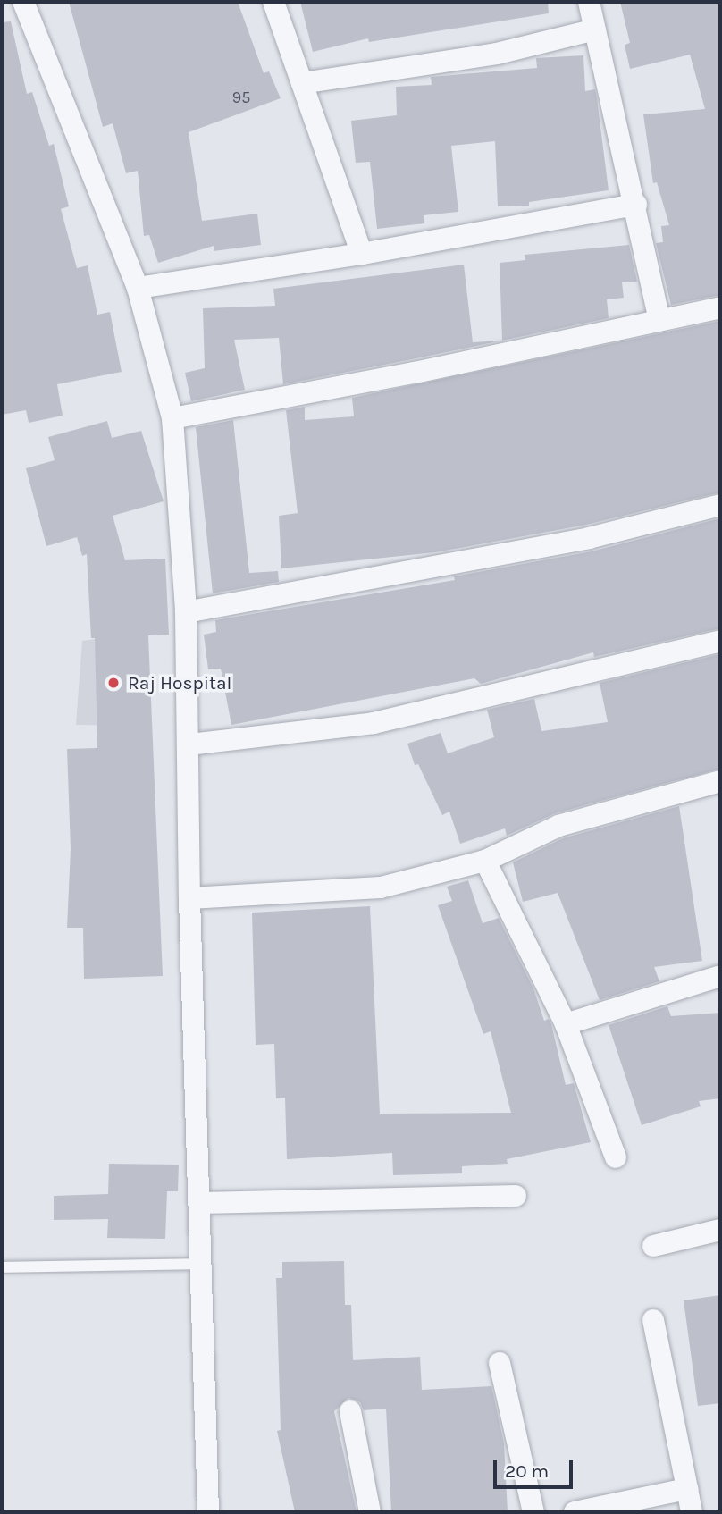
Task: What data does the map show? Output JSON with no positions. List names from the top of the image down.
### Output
{
  "places": ["Raj Hospital"],
  "house_numbers": ["95"],
  "scale_bar": "20 m"
}
